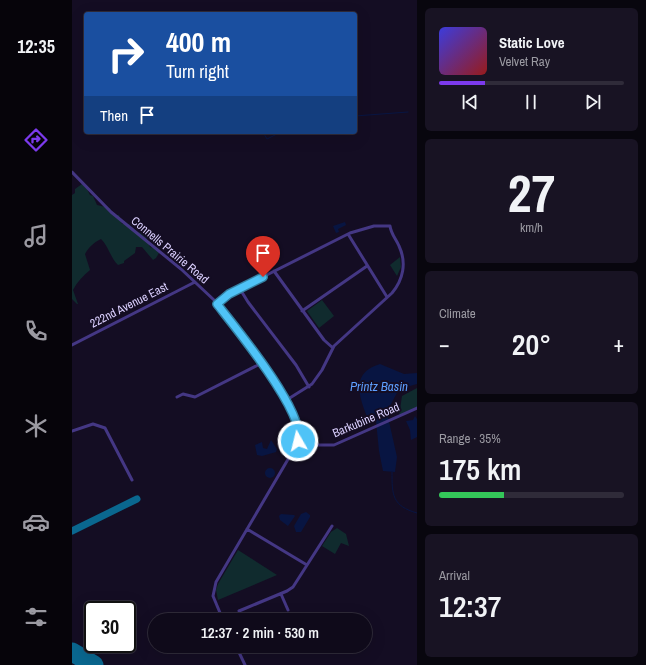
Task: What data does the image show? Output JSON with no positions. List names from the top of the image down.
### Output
{
  "streets": {
    "street": ["Connells Prairie Road", "222nd Avenue East", "Barkubine Road"]
  },
  "crossings": [
    ["Connells Prairie Road", "222nd Avenue East"],
    ["Connells Prairie Road", "Barkubine Road"]
  ],
  "water": ["Printz Basin"],
  "page": {
    "tabs": "12:35",
    "turn": ["400 m", "Turn right"],
    "song": ["Static Love", "Velvet Ray"],
    "then": "Then",
    "tile": [
      ["27", "km/h"],
      "Climate",
      ["Range · 35%", "175 km"],
      ["Arrival", "12:37"]
    ],
    "heat": ["−", "20°", "+"],
    "limit": "30",
    "trip": "12:37 · 2 min · 530 m"
  }
}
